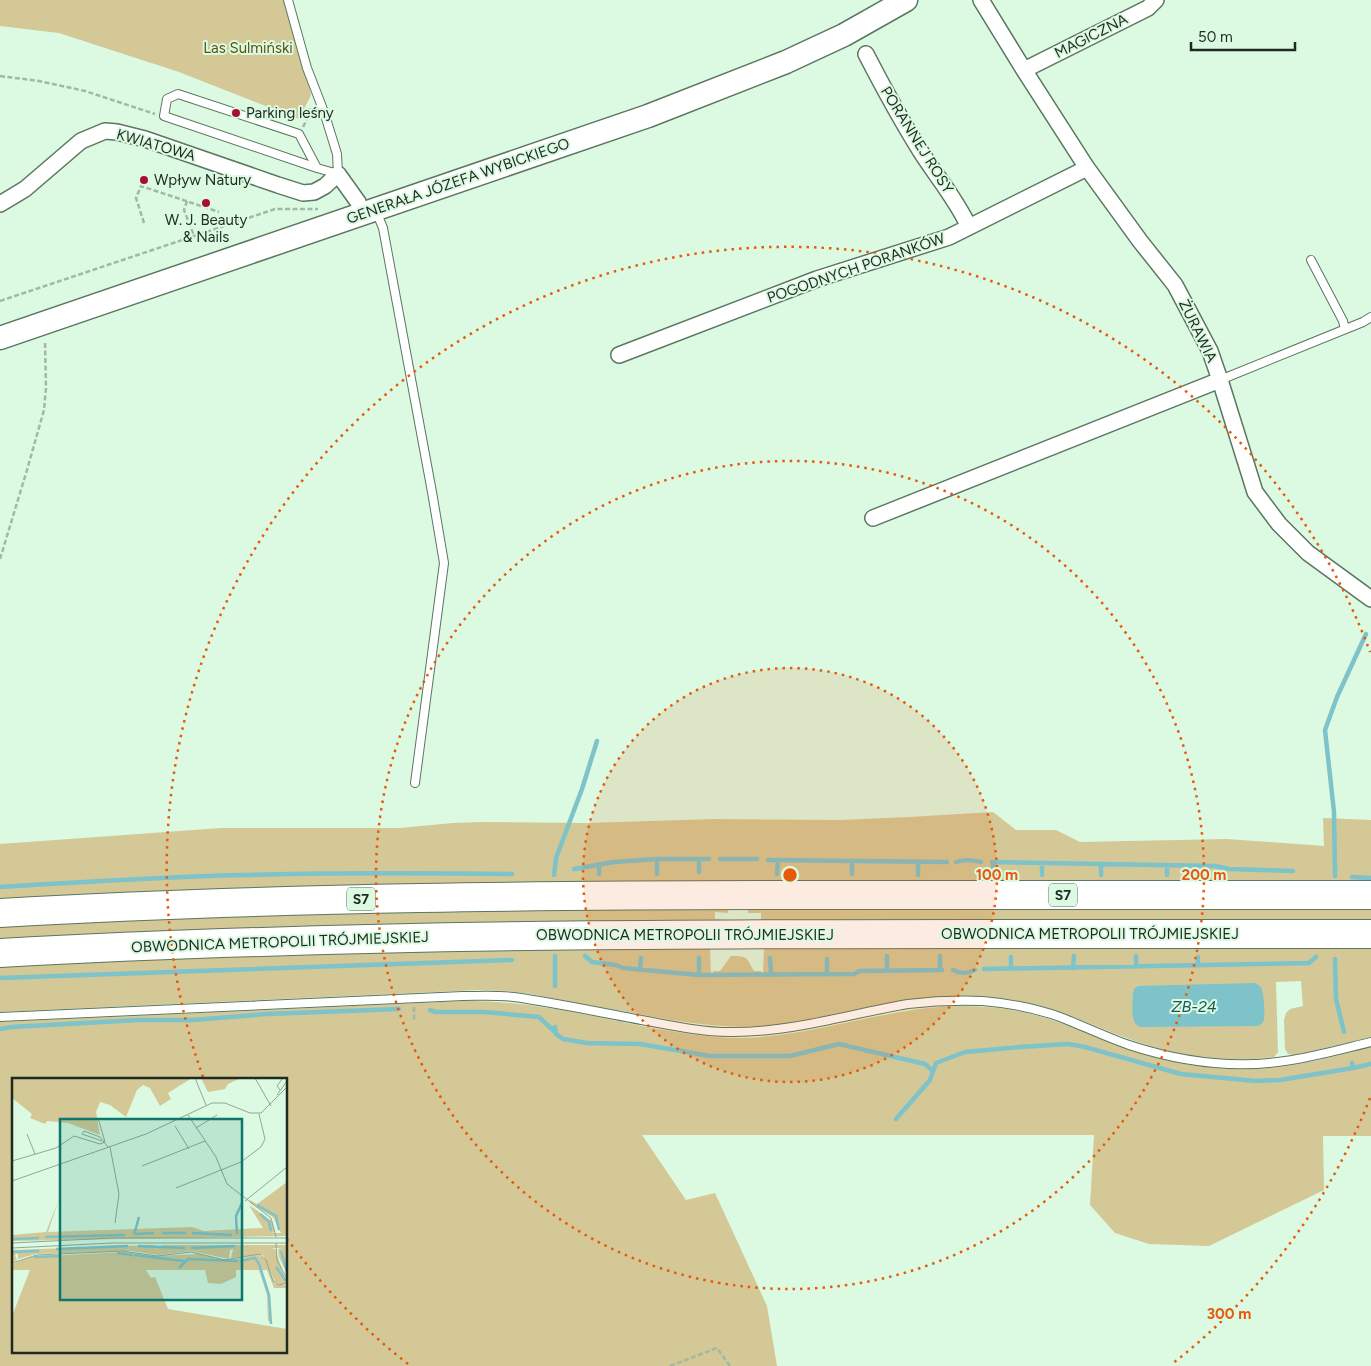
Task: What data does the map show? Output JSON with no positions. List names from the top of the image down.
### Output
{
  "streets": {
    "highway": ["S7", "OBWODNICA METROPOLII TRÓJMIEJSKIEJ"],
    "main road": ["GENERAŁA JÓZEFA WYBICKIEGO"],
    "street": [
      "MAGICZNA",
      "PORANNEJ ROSY",
      "KWIATOWA",
      "POGODNYCH PORANKÓW",
      "ŻURAWIA"
    ]
  },
  "crossings": [
    ["MAGICZNA", "ŻURAWIA"],
    ["PORANNEJ ROSY", "POGODNYCH PORANKÓW"],
    ["POGODNYCH PORANKÓW", "ŻURAWIA"]
  ],
  "water": ["ZB-24"],
  "parks": ["Las Sulmiński"],
  "places": ["Parking leśny", "Wpływ Natury", "W. J. Beauty & Nails"],
  "scale_bar": "50 m",
  "rings": ["100 m", "200 m", "300 m"]
}
